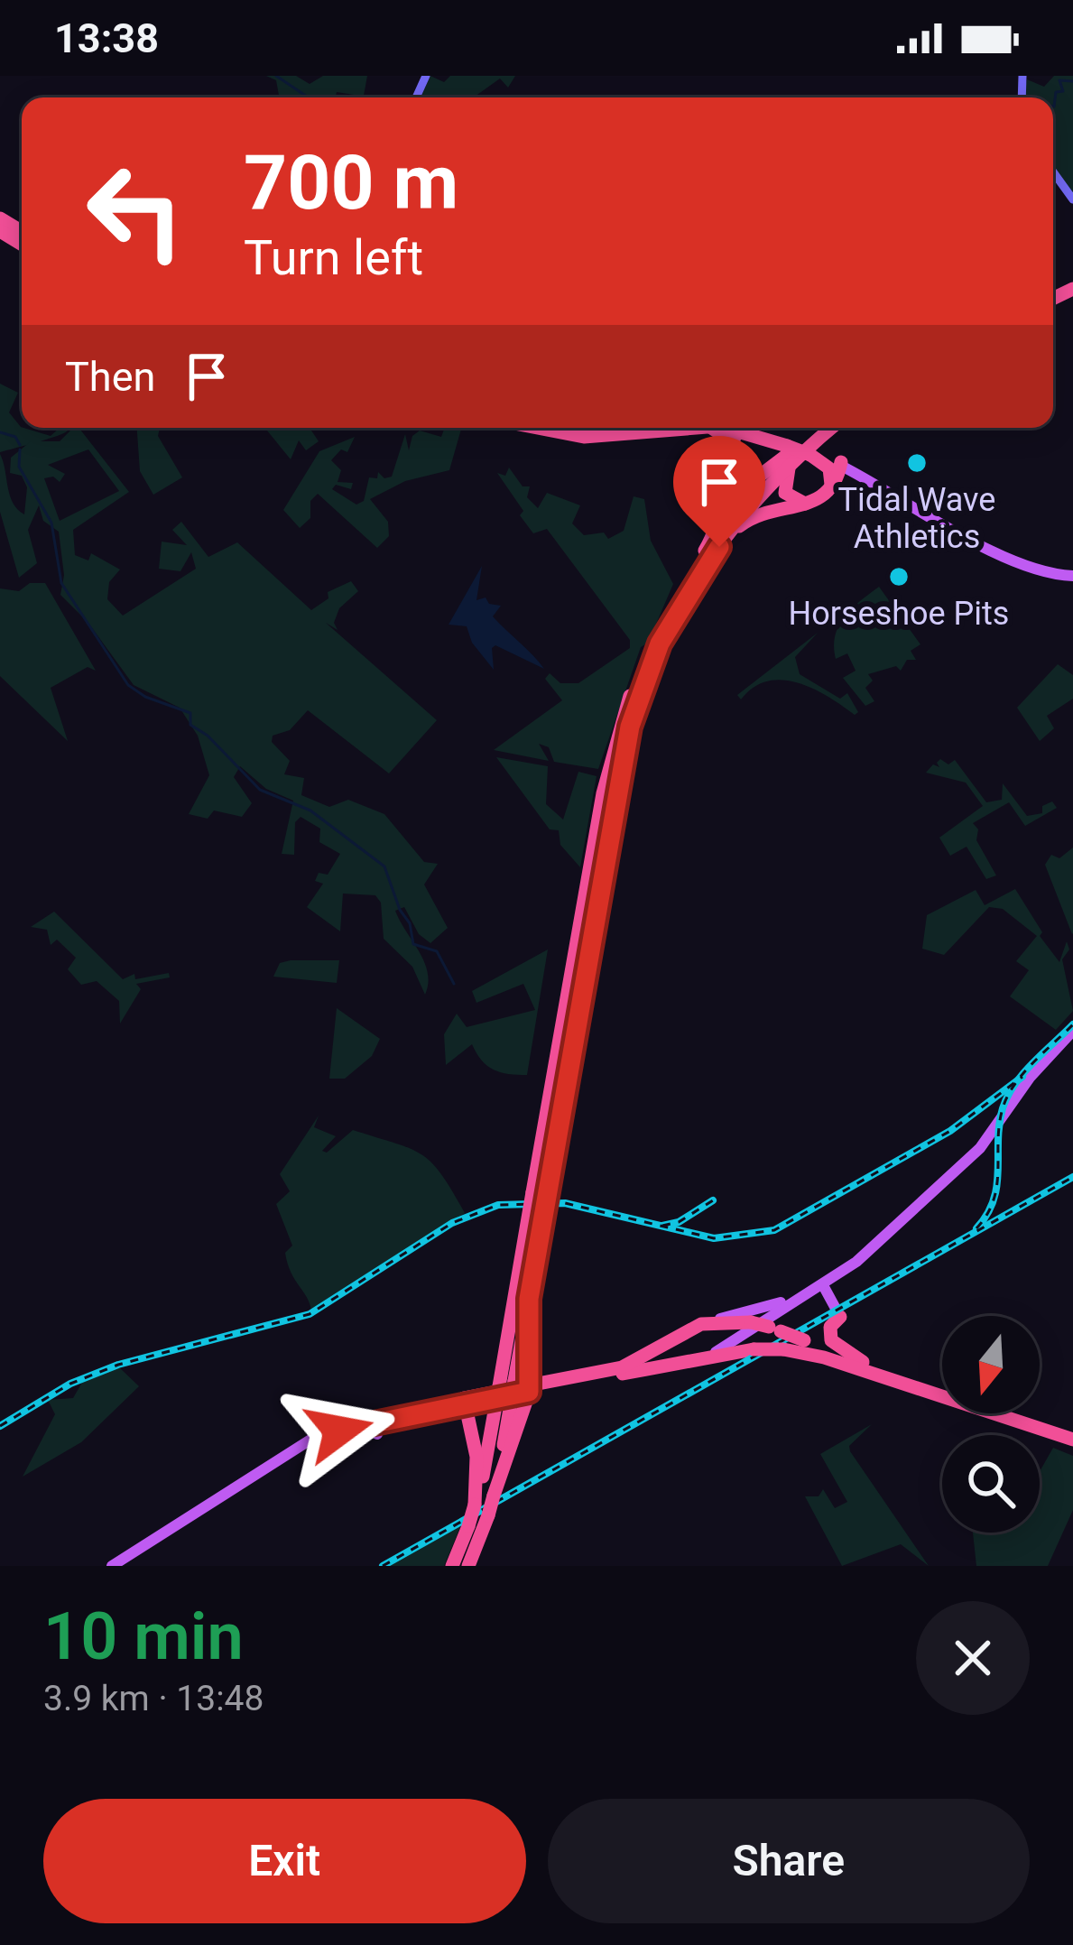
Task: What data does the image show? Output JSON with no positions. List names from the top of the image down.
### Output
{
  "places": ["Tidal Wave Athletics", "Horseshoe Pits"],
  "north": "bottom",
  "page": {
    "status": "13:38",
    "turn": ["700 m", "Turn left"],
    "then": "Then",
    "heading": ["10 min", "3.9 km · 13:48"],
    "buttons": ["Exit", "Share"]
  }
}
